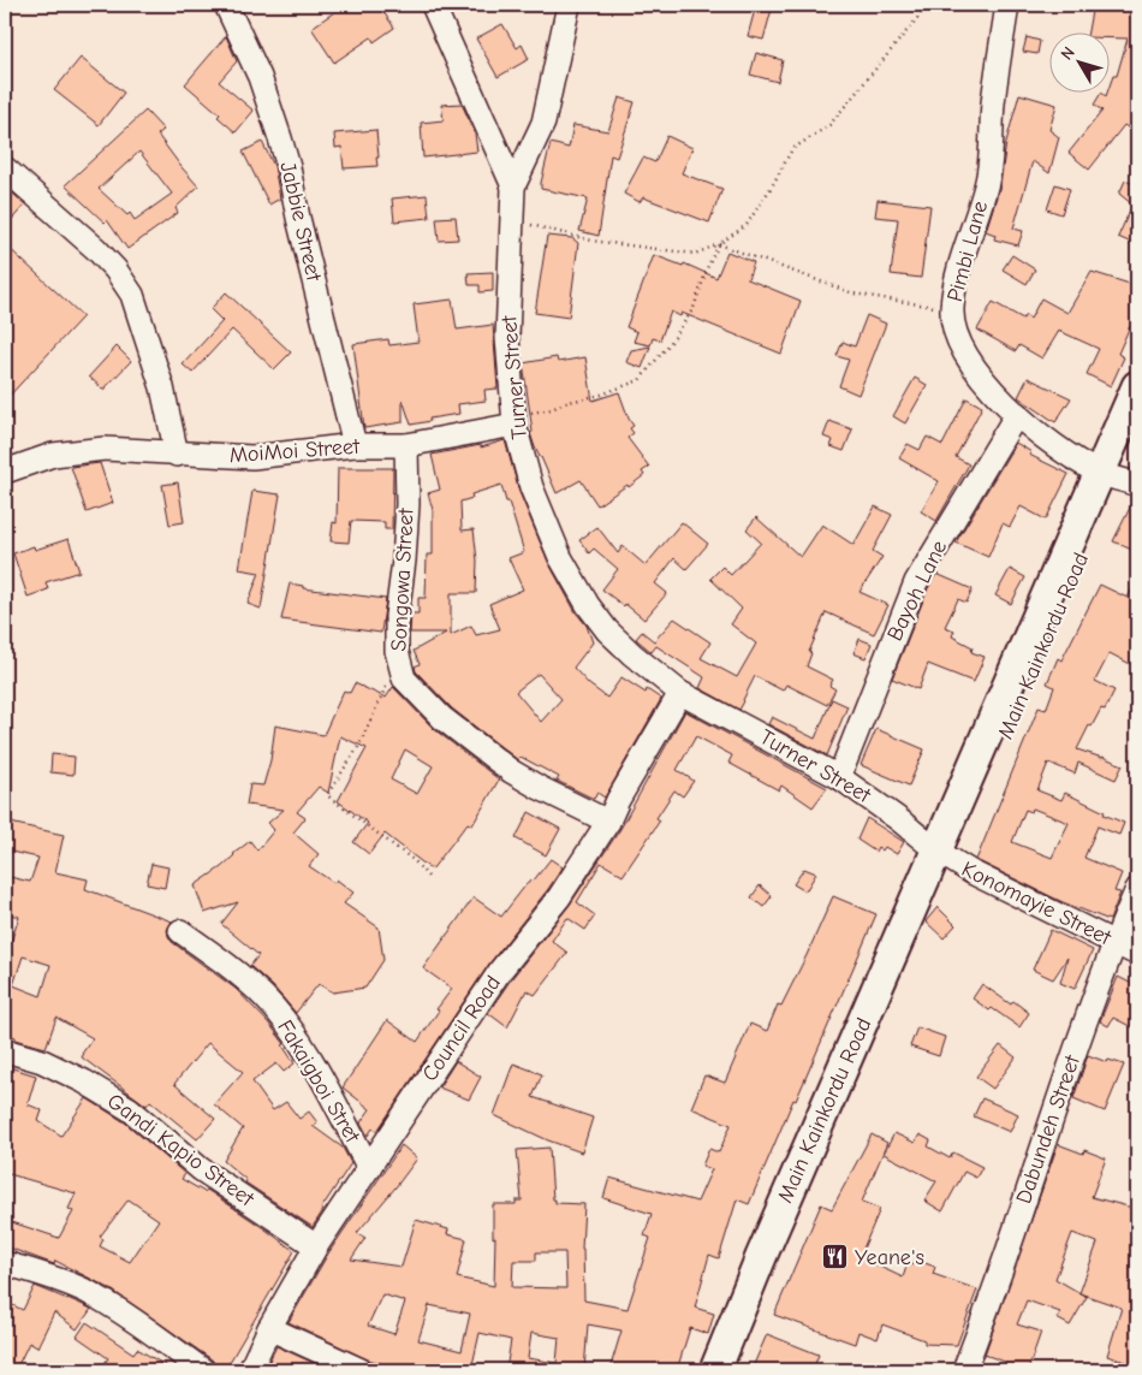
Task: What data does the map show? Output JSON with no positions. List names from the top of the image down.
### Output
{
  "streets": {
    "main road": ["Main Kainkordu Road"],
    "street": [
      "Jabbie Street",
      "Pimbi Lane",
      "Turner Street",
      "MoiMoi Street",
      "Songowa Street",
      "Bayoh Lane",
      "Konomayie Street",
      "Council Road",
      "Fakaigboi Stret",
      "Dabundeh Street",
      "Gandi Kapio Street"
    ]
  },
  "crossings": [
    ["Jabbie Street", "MoiMoi Street"],
    ["Pimbi Lane", "Bayoh Lane"],
    ["Pimbi Lane", "Main Kainkordu Road"],
    ["Turner Street", "MoiMoi Street"],
    ["Turner Street", "Bayoh Lane"],
    ["Turner Street", "Main Kainkordu Road"],
    ["Turner Street", "Konomayie Street"],
    ["Turner Street", "Council Road"],
    ["MoiMoi Street", "Songowa Street"],
    ["Songowa Street", "Council Road"],
    ["Main Kainkordu Road", "Konomayie Street"],
    ["Konomayie Street", "Dabundeh Street"],
    ["Council Road", "Fakaigboi Stret"],
    ["Council Road", "Gandi Kapio Street"]
  ],
  "places": {
    "restaurant": ["Yeane's"]
  },
  "north": "top left"
}
